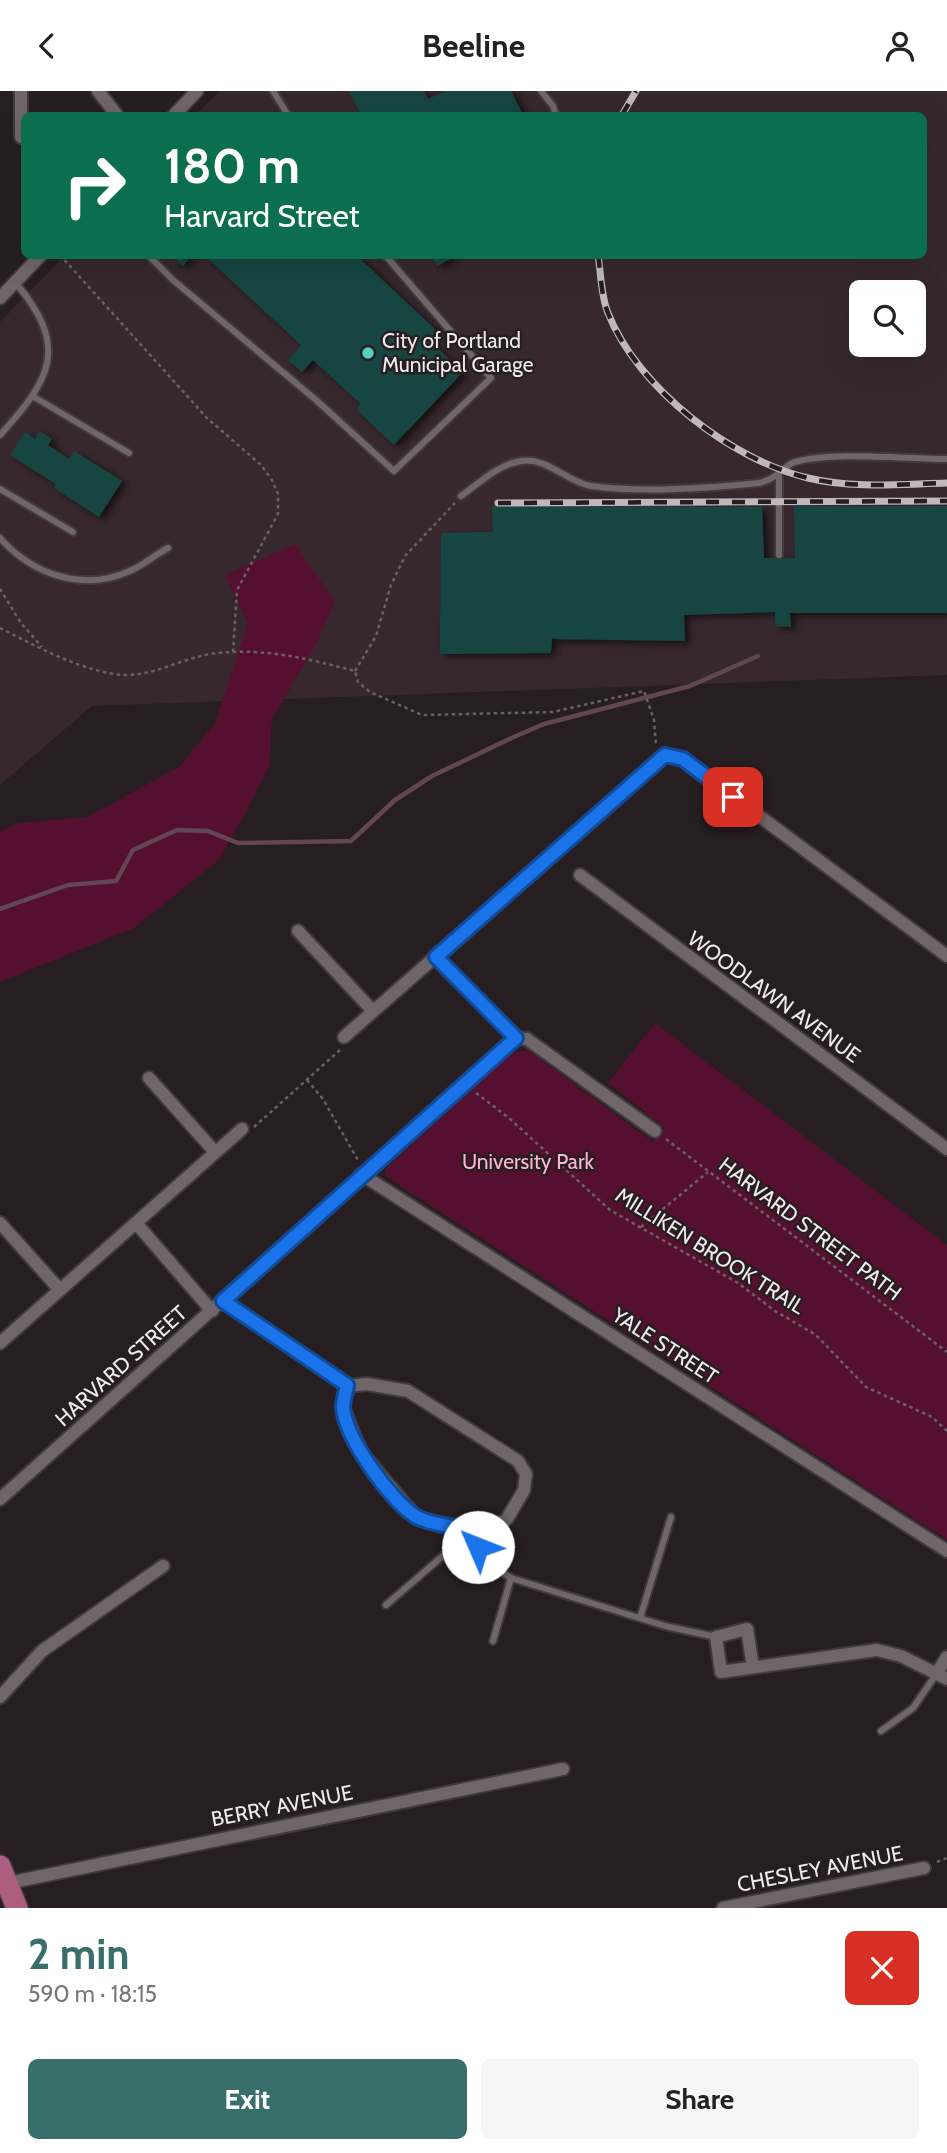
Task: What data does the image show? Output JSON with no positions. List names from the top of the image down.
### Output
{
  "streets": {
    "street": [
      "WOODLAWN AVENUE",
      "YALE STREET",
      "HARVARD STREET",
      "BERRY AVENUE",
      "CHESLEY AVENUE"
    ],
    "path": ["HARVARD STREET PATH", "MILLIKEN BROOK TRAIL"]
  },
  "crossings": [
    ["MILLIKEN BROOK TRAIL", "HARVARD STREET"],
    ["YALE STREET", "HARVARD STREET"]
  ],
  "parks": ["University Park"],
  "places": ["City of Portland Municipal Garage"],
  "page": {
    "header": "Beeline",
    "turn": ["180 m", "Harvard Street"],
    "heading": ["2 min", "590 m · 18:15"],
    "buttons": ["Exit", "Share"]
  }
}
